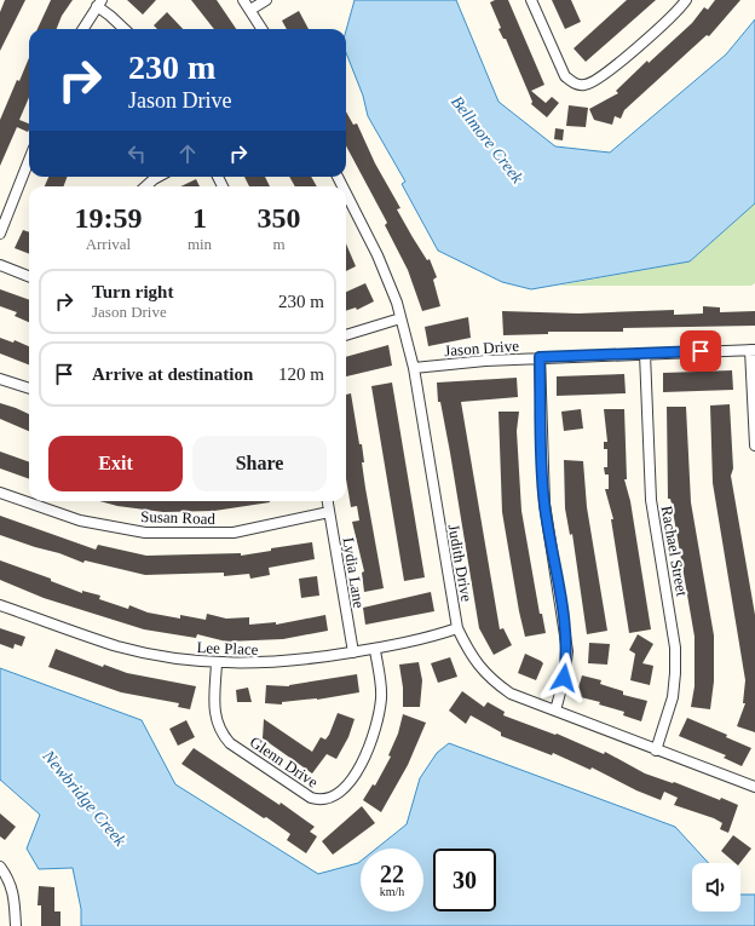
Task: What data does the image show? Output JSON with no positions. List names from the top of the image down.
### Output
{
  "streets": {
    "street": [
      "Jason Drive",
      "Susan Road",
      "Rachael Street",
      "Judith Drive",
      "Lydia Lane",
      "Lee Place",
      "Glenn Drive"
    ]
  },
  "crossings": [
    ["Jason Drive", "Rachael Street"],
    ["Jason Drive", "Judith Drive"],
    ["Susan Road", "Lydia Lane"],
    ["Rachael Street", "Judith Drive"],
    ["Judith Drive", "Lee Place"],
    ["Lydia Lane", "Lee Place"],
    ["Lee Place", "Glenn Drive"]
  ],
  "water": ["Bellmore Creek", "Newbridge Creek"],
  "page": {
    "turn": ["230 m", "Jason Drive"],
    "eta": [
      "19:59",
      "Arrival",
      "1",
      "min",
      "350",
      "m"
    ],
    "list": [
      {
        "name": "Turn right",
        "note": "Jason Drive",
        "value": "230 m"
      },
      {
        "name": "Arrive at destination",
        "value": "120 m"
      }
    ],
    "buttons": ["Exit", "Share"],
    "speed": "22 km/h",
    "limit": "30"
  }
}
